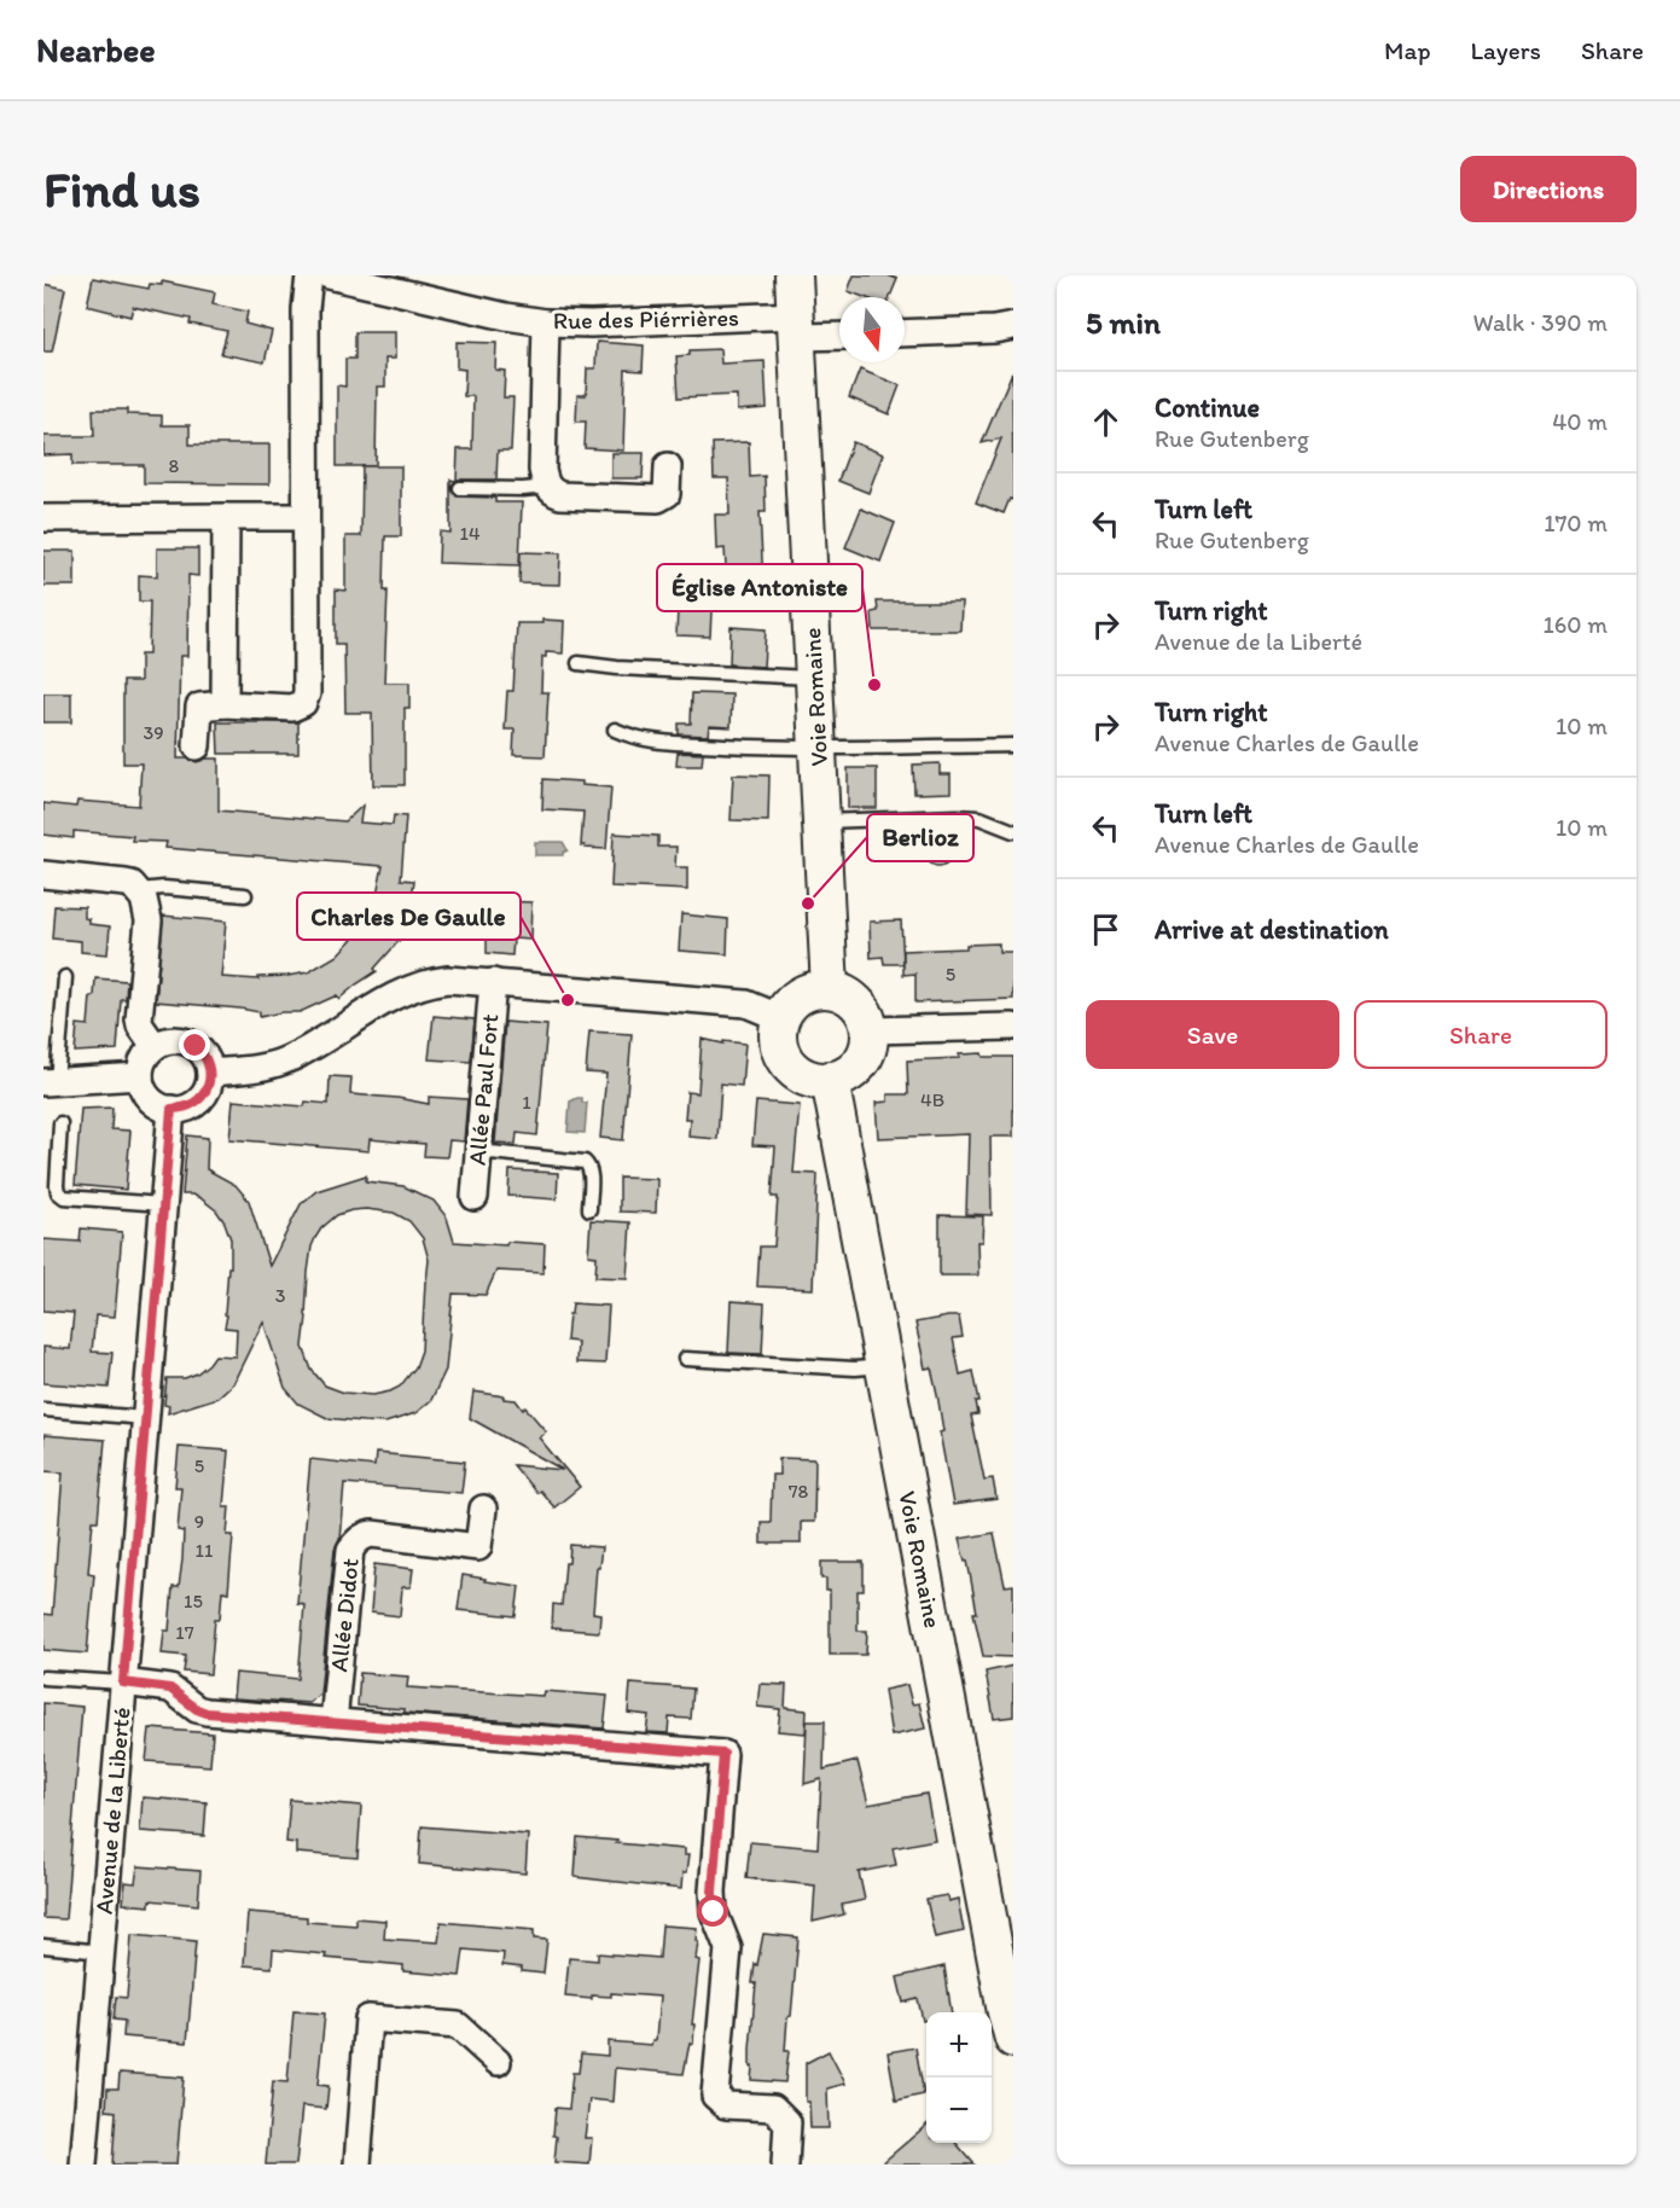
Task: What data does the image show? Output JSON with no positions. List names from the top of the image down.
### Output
{
  "streets": {
    "street": [
      "Rue des Piérrières",
      "Voie Romaine",
      "Allée Paul Fort",
      "Allée Didot",
      "Avenue de la Liberté"
    ]
  },
  "crossings": [
    ["Rue des Piérrières", "Voie Romaine"]
  ],
  "places": ["Église Antoniste", "Berlioz", "Charles De Gaulle"],
  "house_numbers": [
    "8",
    "14",
    "39",
    "5",
    "4B",
    "1",
    "3",
    "5",
    "78",
    "9",
    "11",
    "15",
    "17"
  ],
  "north": "bottom",
  "page": {
    "header": "Nearbee",
    "nav": ["Map", "Layers", "Share"],
    "buttons": [
      "Directions",
      ["Save", "Share"]
    ],
    "title": "Find us",
    "heading": ["5 min", "Walk · 390 m"],
    "list": [
      ["Continue", "Rue Gutenberg", "40 m"],
      ["Turn left", "Rue Gutenberg", "170 m"],
      ["Turn right", "Avenue de la Liberté", "160 m"],
      ["Turn right", "Avenue Charles de Gaulle", "10 m"],
      ["Turn left", "Avenue Charles de Gaulle", "10 m"],
      "Arrive at destination"
    ],
    "map_buttons": ["+", "−"]
  }
}
